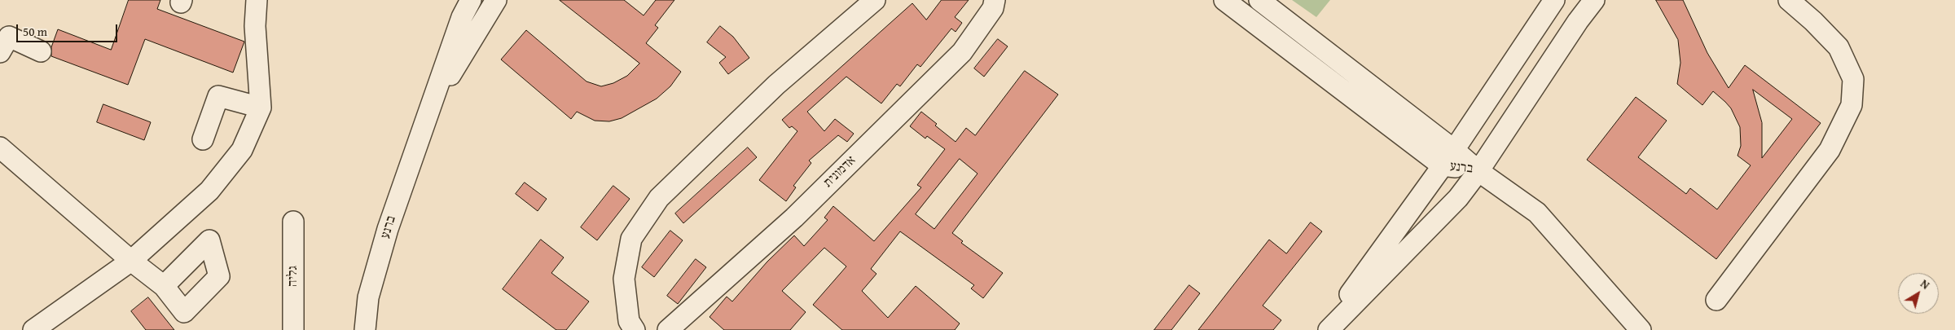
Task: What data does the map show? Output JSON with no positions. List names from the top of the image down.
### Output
{
  "streets": {
    "street": ["ברנע", "אדמונית", "גליה"]
  },
  "scale_bar": "50 m",
  "north": "top right"
}
